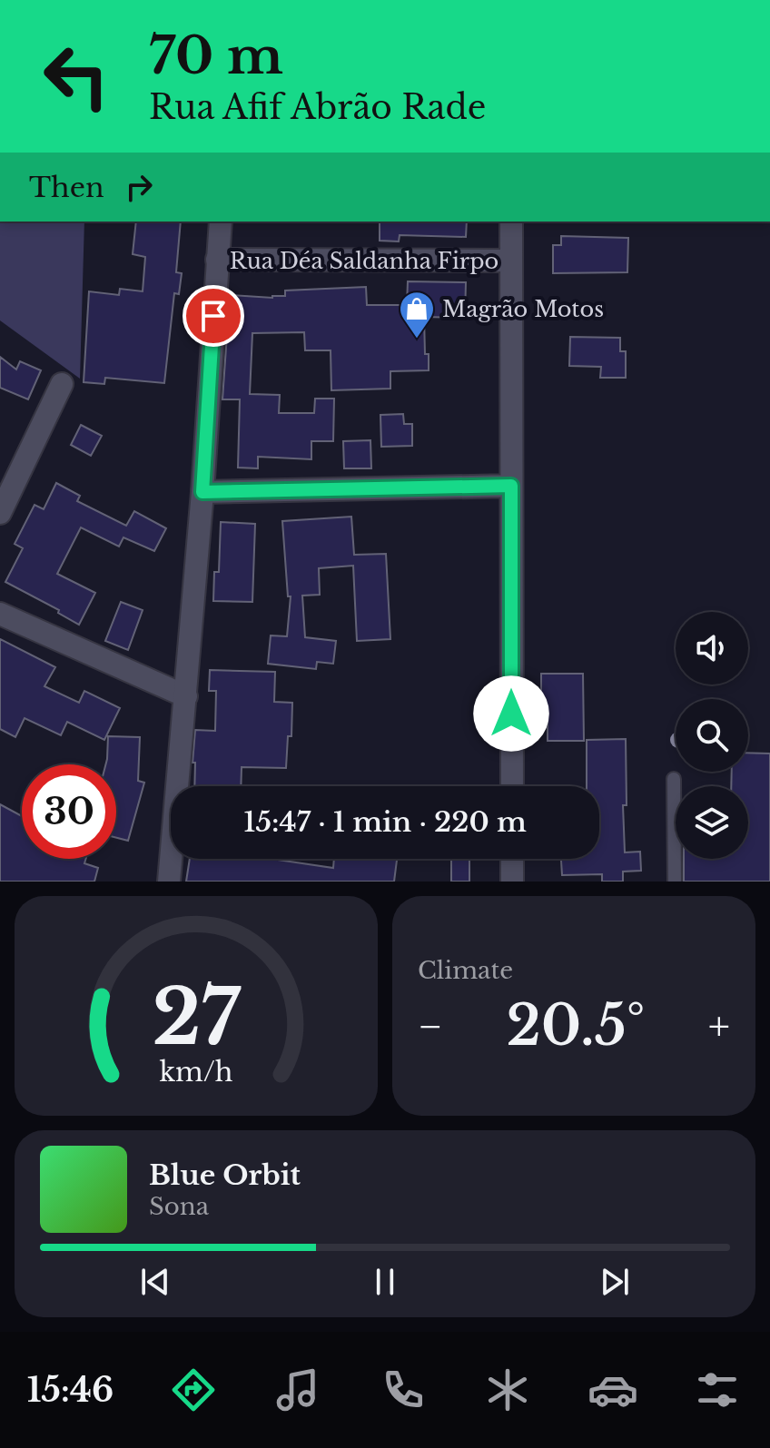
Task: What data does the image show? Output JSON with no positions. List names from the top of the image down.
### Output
{
  "streets": {
    "street": ["Rua Déa Saldanha Firpo"]
  },
  "places": {
    "shop": ["Magrão Motos"]
  },
  "page": {
    "turn": ["70 m", "Rua Afif Abrão Rade"],
    "then": "Then",
    "limit": "30",
    "trip": "15:47 · 1 min · 220 m",
    "tile": "Climate",
    "heat": ["−", "20.5°", "+"],
    "song": ["Blue Orbit", "Sona"],
    "tabs": "15:46",
    "gauge": ["27", "km/h"]
  }
}
